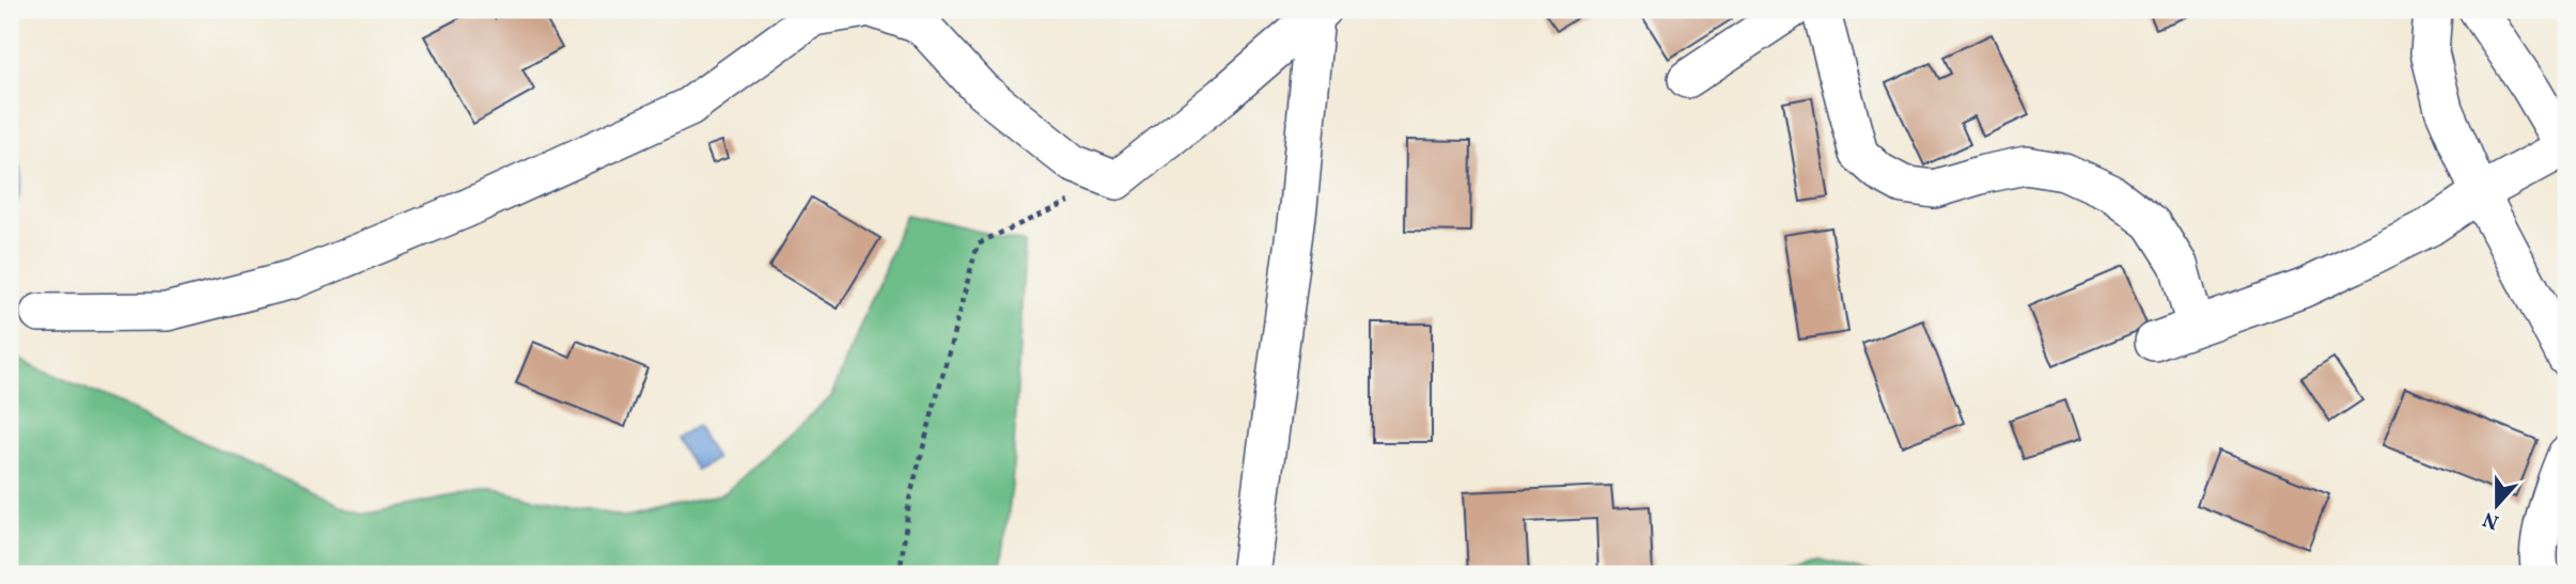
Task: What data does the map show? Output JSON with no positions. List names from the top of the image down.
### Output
{
  "north": "bottom"
}
